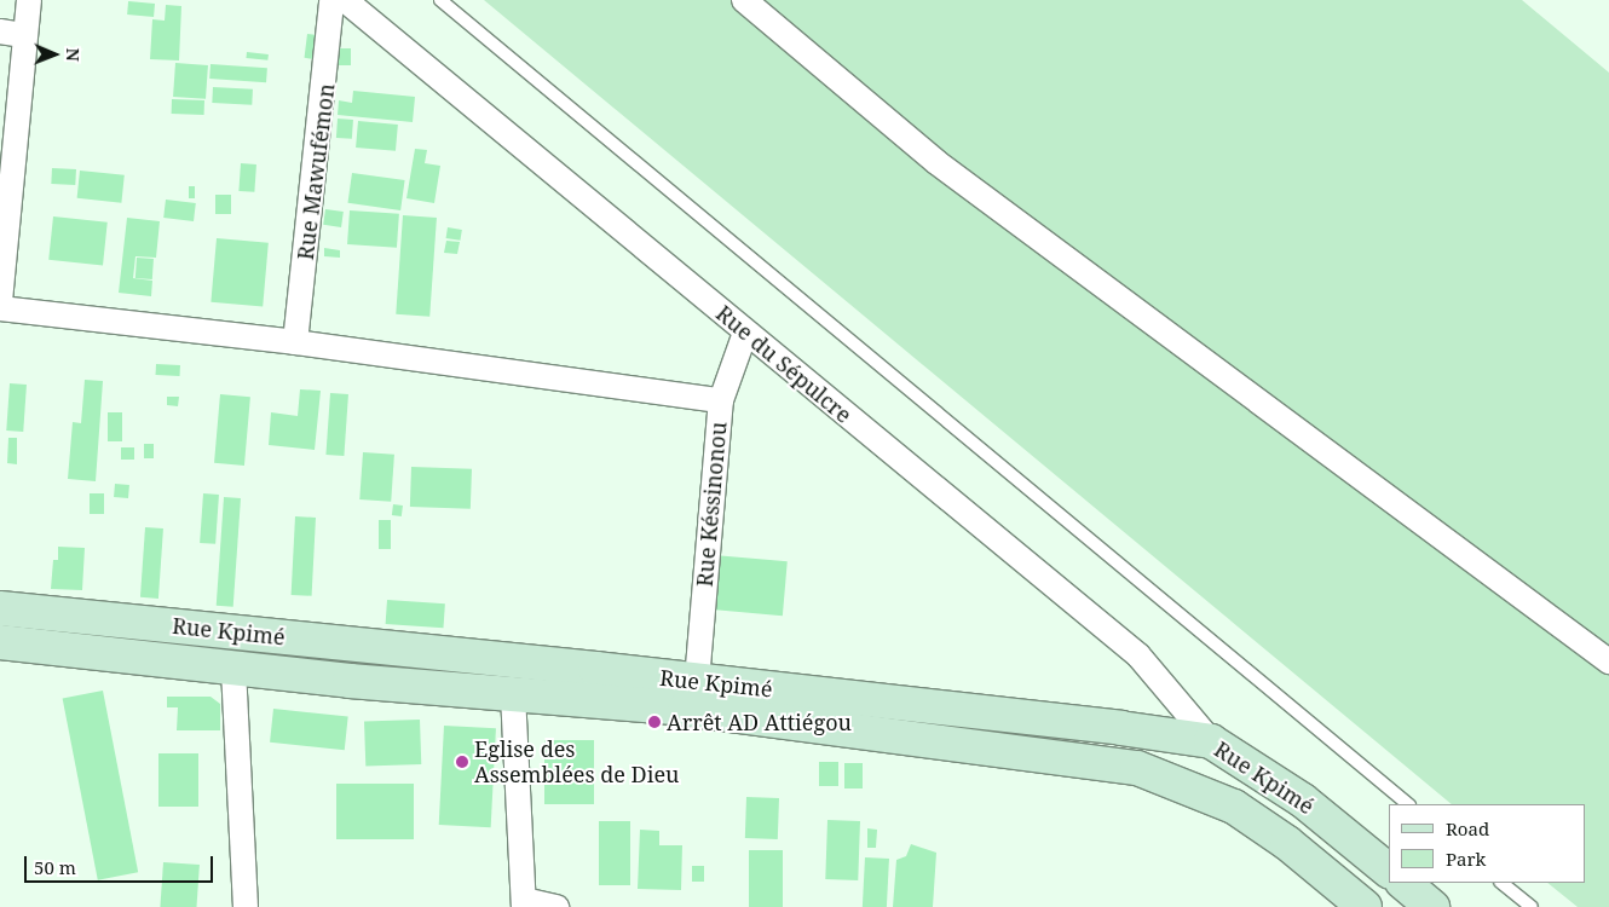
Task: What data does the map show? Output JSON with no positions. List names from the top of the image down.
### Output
{
  "streets": {
    "main road": ["Rue Kpimé"],
    "street": ["Rue Mawufémon", "Rue du Sépulcre", "Rue Késsinonou"]
  },
  "crossings": [
    ["Rue du Sépulcre", "Rue Késsinonou"],
    ["Rue du Sépulcre", "Rue Kpimé"],
    ["Rue Késsinonou", "Rue Kpimé"]
  ],
  "places": ["Arrêt AD Attiégou", "Eglise des Assemblées de Dieu"],
  "legend": ["Road", "Park"],
  "scale_bar": "50 m",
  "north": "right"
}
